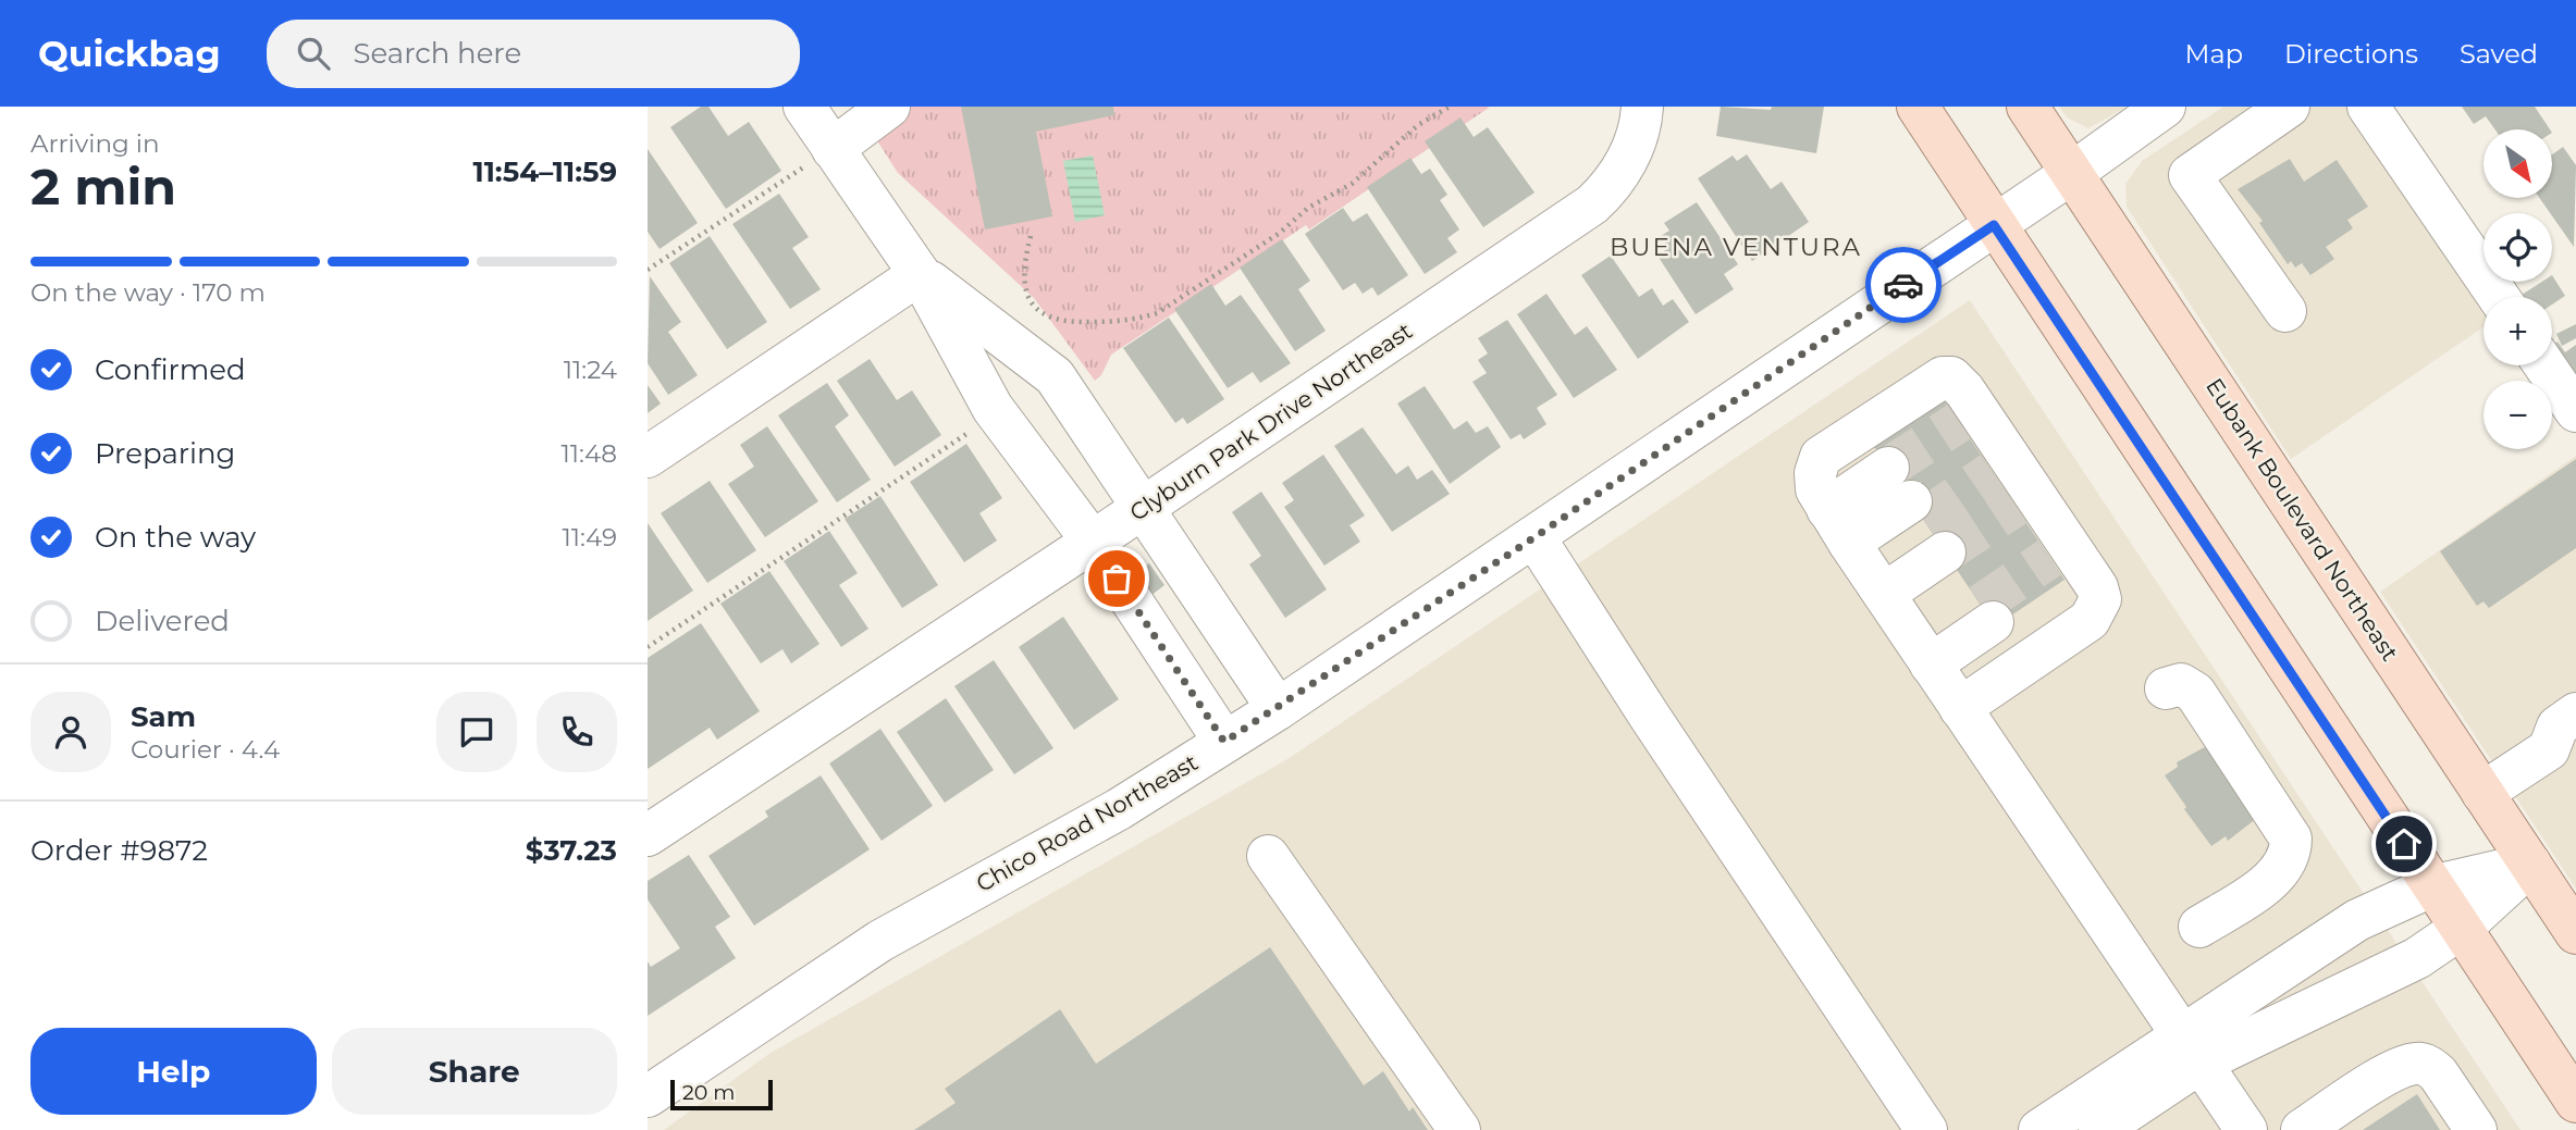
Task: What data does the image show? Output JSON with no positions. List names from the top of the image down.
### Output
{
  "streets": {
    "main road": ["Eubank Boulevard Northeast"],
    "street": ["Clyburn Park Drive Northeast", "Chico Road Northeast"]
  },
  "crossings": [
    ["Eubank Boulevard Northeast", "Chico Road Northeast"]
  ],
  "districts": ["BUENA VENTURA"],
  "scale_bar": "20 m",
  "north": "bottom right",
  "page": {
    "header": "Quickbag",
    "search": "Search here",
    "nav": ["Map", "Directions", "Saved"],
    "heading": ["2 min", "Arriving in", "11:54–11:59"],
    "panel": [
      "Sam",
      "Courier · 4.4",
      "Order #9872",
      "$37.23"
    ],
    "map_buttons": ["+", "−"],
    "bar": "On the way · 170 m",
    "list": [
      ["Confirmed", "11:24"],
      ["Preparing", "11:48"],
      ["On the way", "11:49"],
      "Delivered"
    ],
    "buttons": ["Help", "Share"],
    "scale": "20 m"
  }
}
